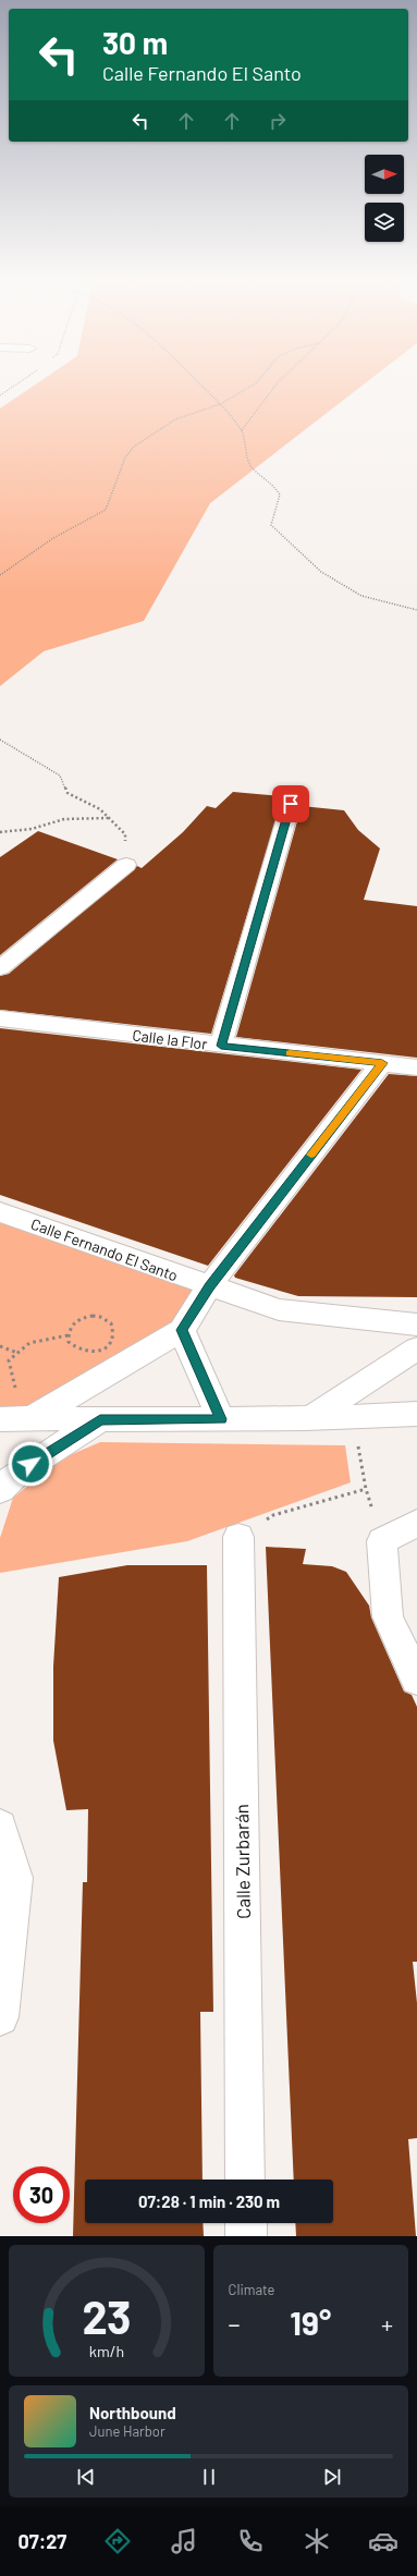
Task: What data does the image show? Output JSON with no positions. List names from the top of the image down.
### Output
{
  "streets": {
    "main road": ["Calle la Flor", "Calle Fernando El Santo", "Calle Zurbarán"]
  },
  "north": "right",
  "page": {
    "turn": ["30 m", "Calle Fernando El Santo"],
    "limit": "30",
    "trip": "07:28 · 1 min · 230 m",
    "tile": "Climate",
    "heat": ["−", "19°", "+"],
    "song": ["Northbound", "June Harbor"],
    "tabs": "07:27",
    "gauge": ["23", "km/h"]
  }
}
